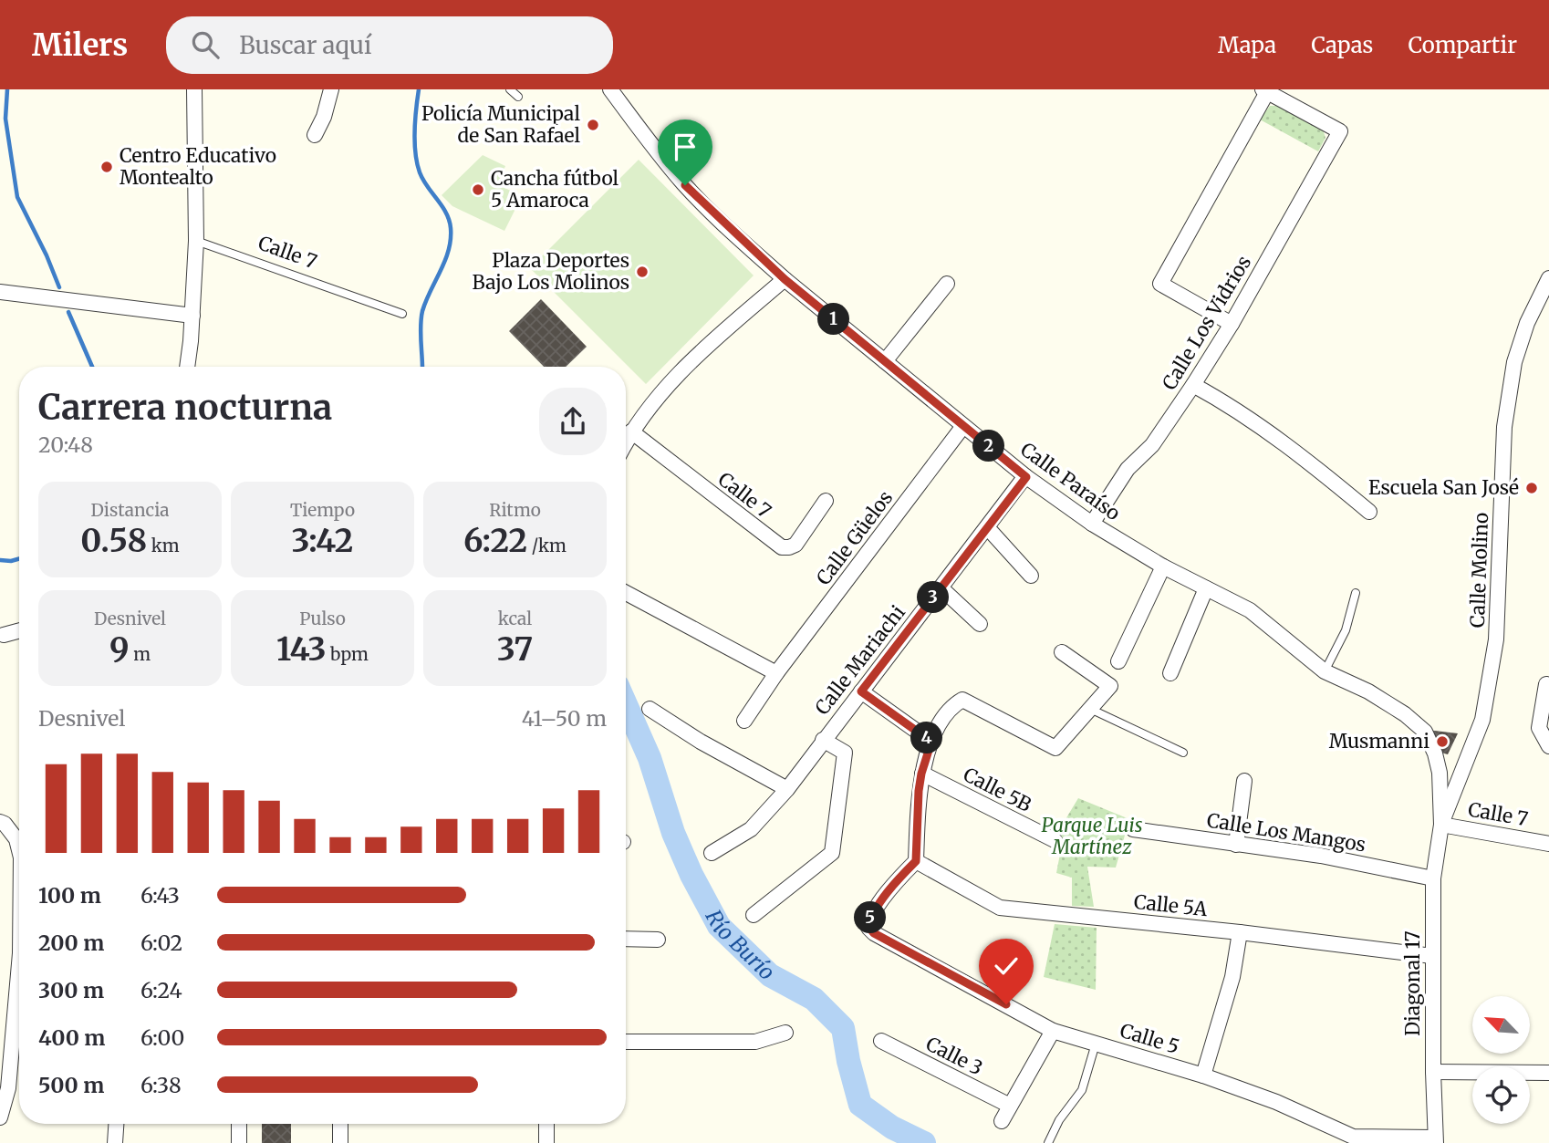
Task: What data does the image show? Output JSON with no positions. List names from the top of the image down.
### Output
{
  "streets": {
    "street": [
      "Calle 7",
      "Calle Los Vidrios",
      "Calle Paraíso",
      "Calle Güelos",
      "Calle Molino",
      "Calle Mariachi",
      "Calle 5B",
      "Calle Los Mangos",
      "Calle 5A",
      "Diagonal 17",
      "Calle 5",
      "Calle 3"
    ]
  },
  "crossings": [
    ["Calle 7", "Calle Paraíso"],
    ["Calle 7", "Calle Molino"],
    ["Calle 7", "Diagonal 17"],
    ["Calle Los Vidrios", "Calle Paraíso"],
    ["Calle Paraíso", "Calle Güelos"],
    ["Calle Paraíso", "Calle Molino"],
    ["Calle Paraíso", "Calle Mariachi"],
    ["Calle Paraíso", "Diagonal 17"],
    ["Calle Molino", "Diagonal 17"],
    ["Calle Los Mangos", "Diagonal 17"],
    ["Calle 5A", "Diagonal 17"],
    ["Calle 5A", "Calle 5"],
    ["Diagonal 17", "Calle 5"]
  ],
  "water": ["Río Burío"],
  "parks": ["Parque Luis Martínez"],
  "places": [
    "Policía Municipal de San Rafael",
    "Centro Educativo Montealto",
    "Cancha fútbol 5 Amaroca",
    "Plaza Deportes Bajo Los Molinos",
    "Escuela San José",
    "Musmanni"
  ],
  "north": "top left",
  "page": {
    "header": "Milers",
    "search": "Buscar aquí",
    "nav": ["Mapa", "Capas", "Compartir"],
    "pins": [
      "1",
      "2",
      "3",
      "4",
      "5"
    ],
    "heading": ["Carrera nocturna", "20:48"],
    "stats": [
      ["Distancia", "0.58 km"],
      ["Tiempo", "3:42"],
      ["Ritmo", "6:22 /km"],
      ["Desnivel", "9 m"],
      ["Pulso", "143 bpm"],
      ["kcal", "37"]
    ],
    "chart": ["Desnivel", "41–50 m"],
    "list": [
      {
        "name": "100 m",
        "note": "6:43"
      },
      {
        "name": "200 m",
        "note": "6:02"
      },
      {
        "name": "300 m",
        "note": "6:24"
      },
      {
        "name": "400 m",
        "note": "6:00"
      },
      {
        "name": "500 m",
        "note": "6:38"
      }
    ]
  }
}
